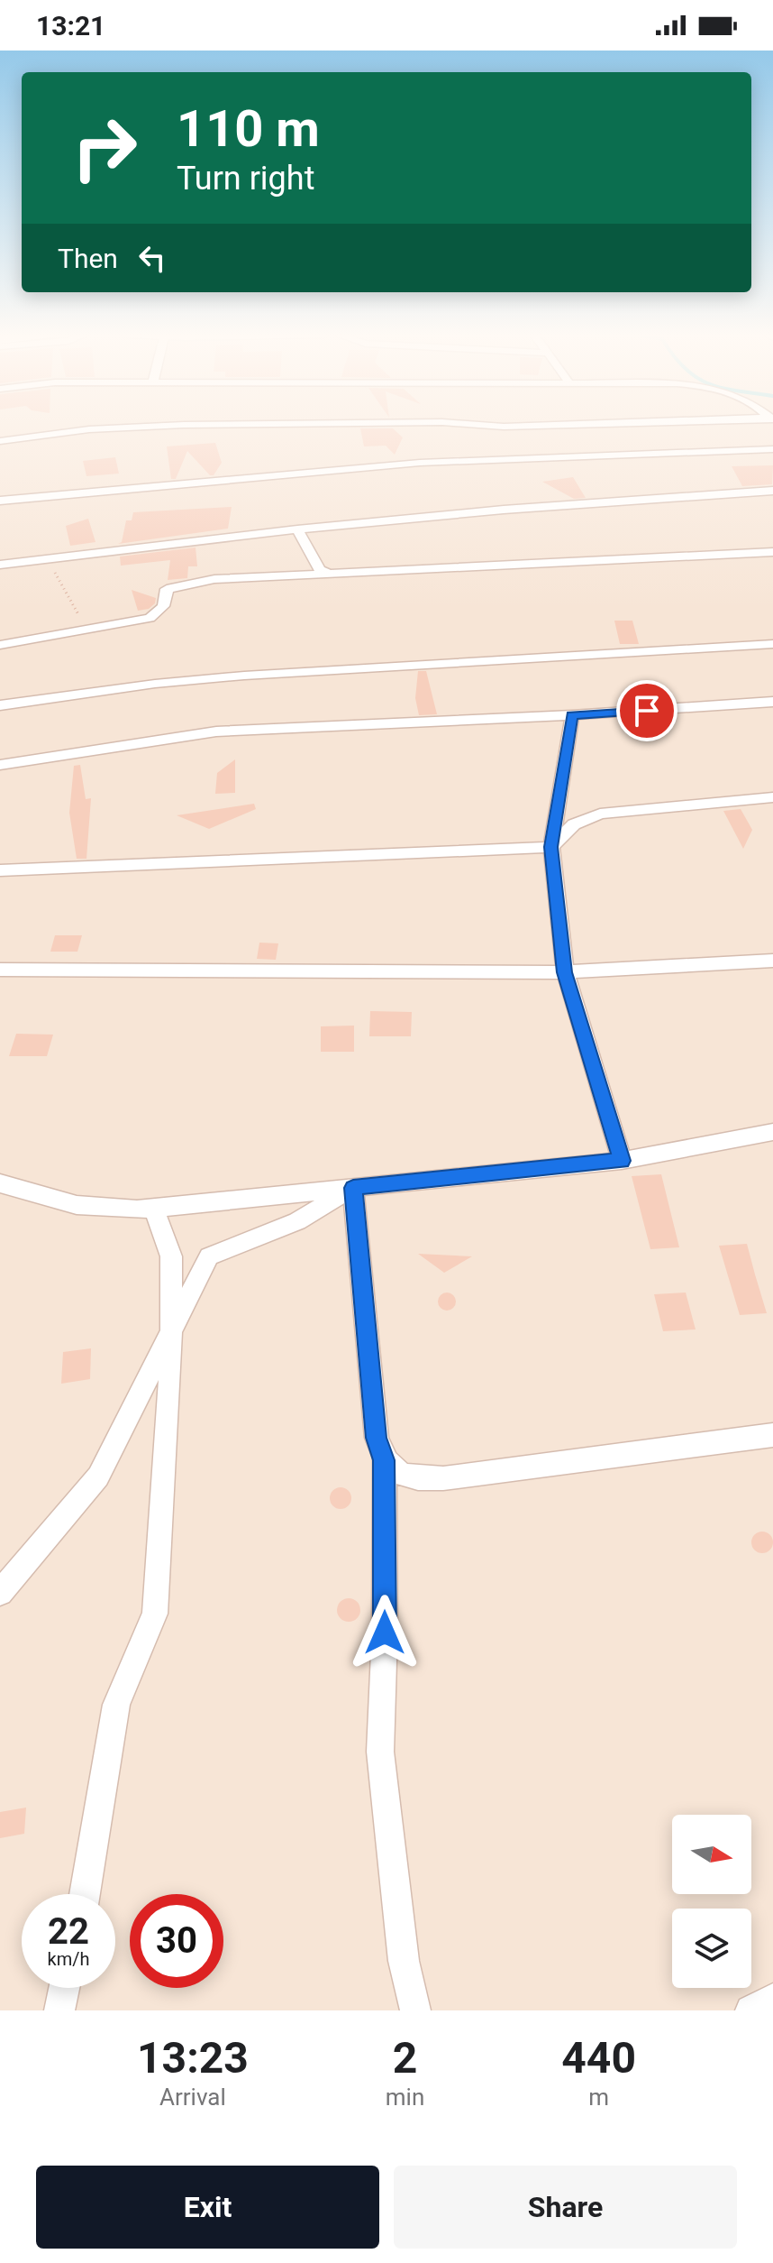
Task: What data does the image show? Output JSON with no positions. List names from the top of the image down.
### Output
{
  "north": "right",
  "page": {
    "status": "13:21",
    "turn": ["110 m", "Turn right"],
    "then": "Then",
    "speed": "22 km/h",
    "limit": "30",
    "eta": [
      "13:23",
      "Arrival",
      "2",
      "min",
      "440",
      "m"
    ],
    "buttons": ["Exit", "Share"]
  }
}
